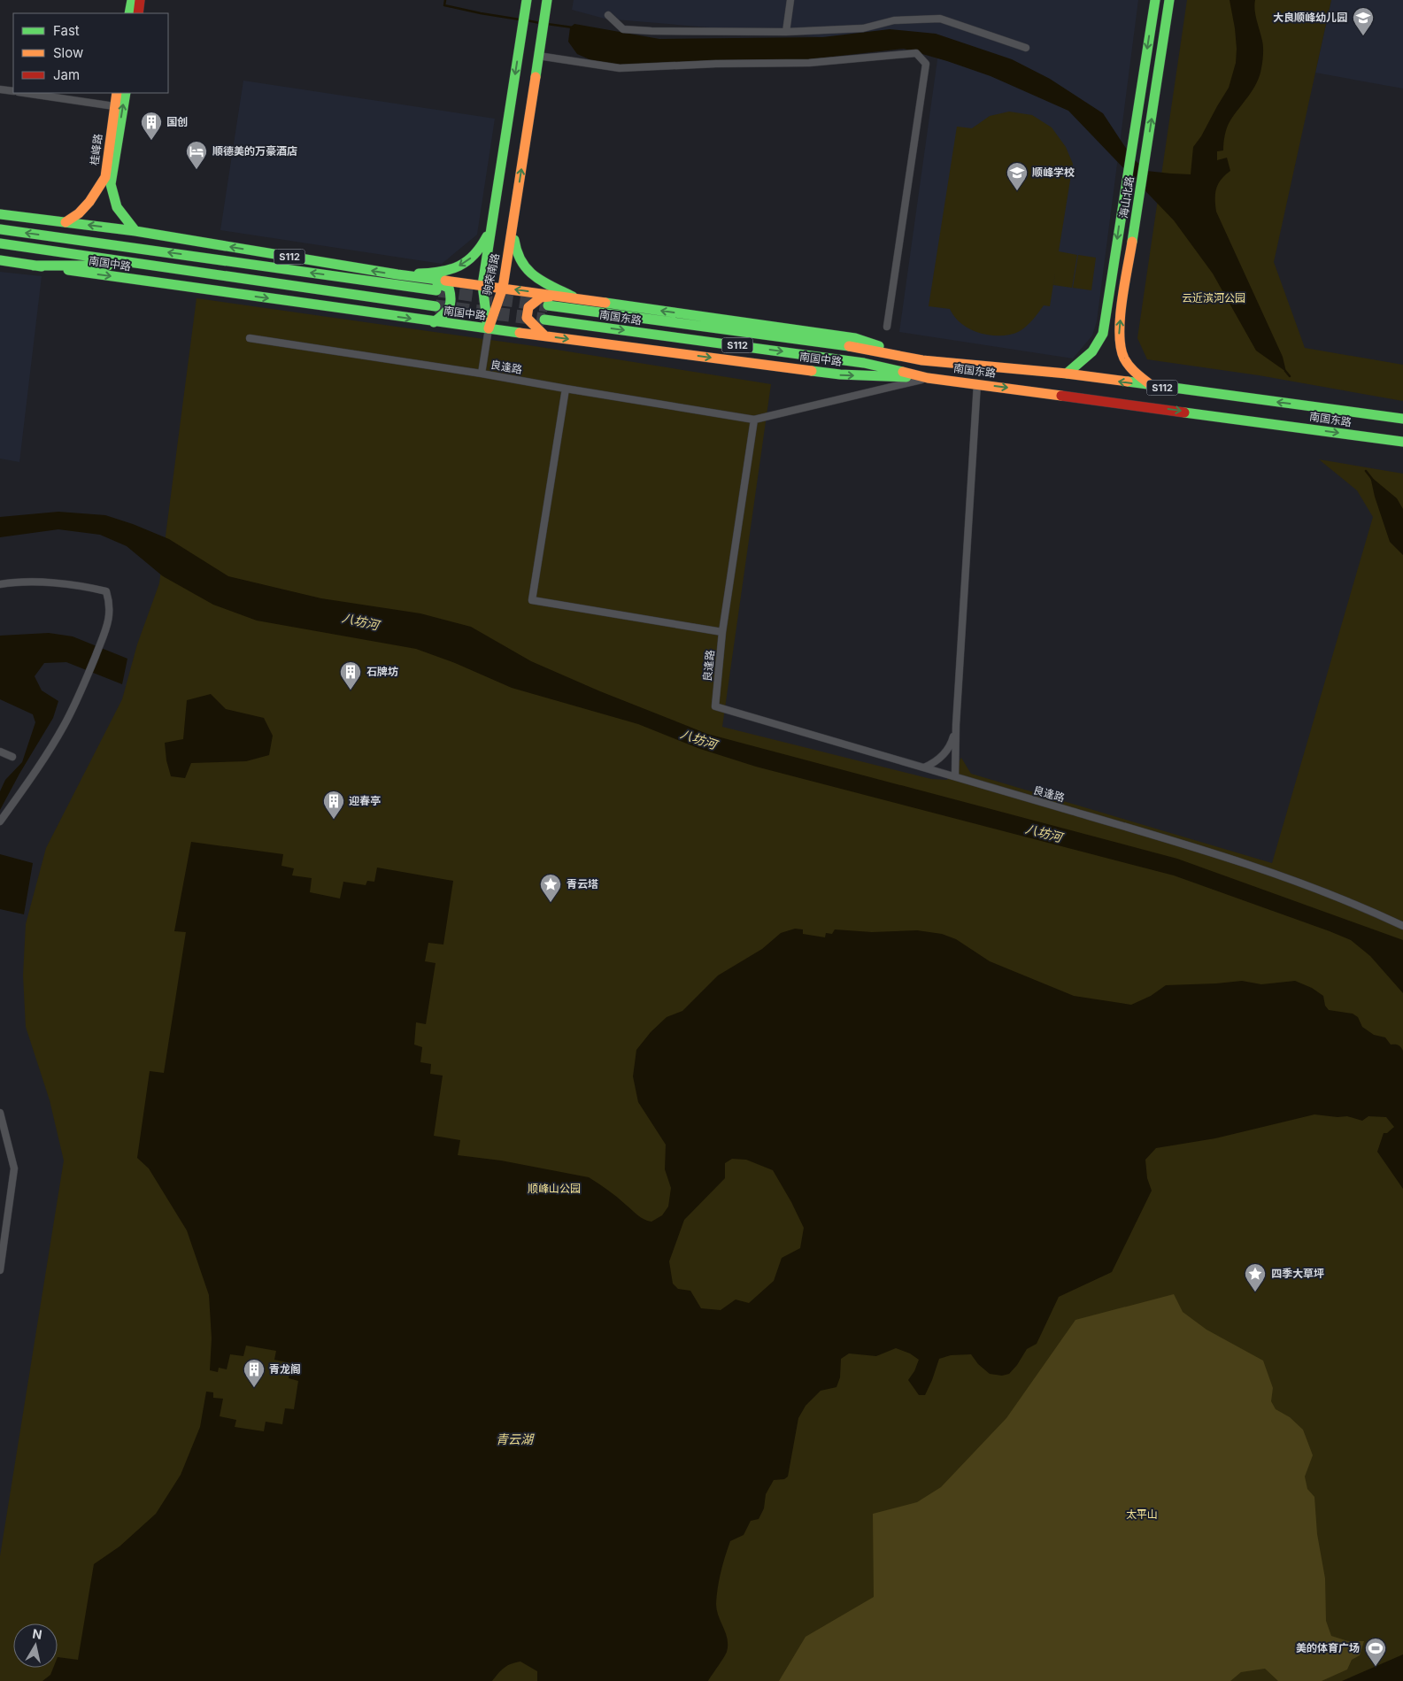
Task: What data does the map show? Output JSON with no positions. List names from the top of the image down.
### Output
{
  "streets": {
    "main road": [
      "桂峰路",
      "海山北路",
      "S112",
      "南国中路",
      "驹荣南路",
      "南国东路"
    ],
    "street": ["良逢路"]
  },
  "crossings": [
    ["桂峰路", "S112"],
    ["海山北路", "南国东路"],
    ["S112", "驹荣南路"],
    ["S112", "南国东路"],
    ["南国中路", "驹荣南路"],
    ["南国中路", "南国东路"]
  ],
  "water": ["八坊河", "青云湖"],
  "parks": ["云近滨河公园", "顺峰山公园", "太平山"],
  "places": {
    "school or university": ["大良顺峰幼儿园", "顺峰学校"],
    "building": [
      "国创",
      "石牌坊",
      "迎春亭",
      "青龙阁"
    ],
    "hotel": ["顺德美的万豪酒店"],
    "place": ["青云塔", "四季大草坪"],
    "sports": ["美的体育广场"]
  },
  "legend": ["Fast", "Slow", "Jam"],
  "north": "top"
}
